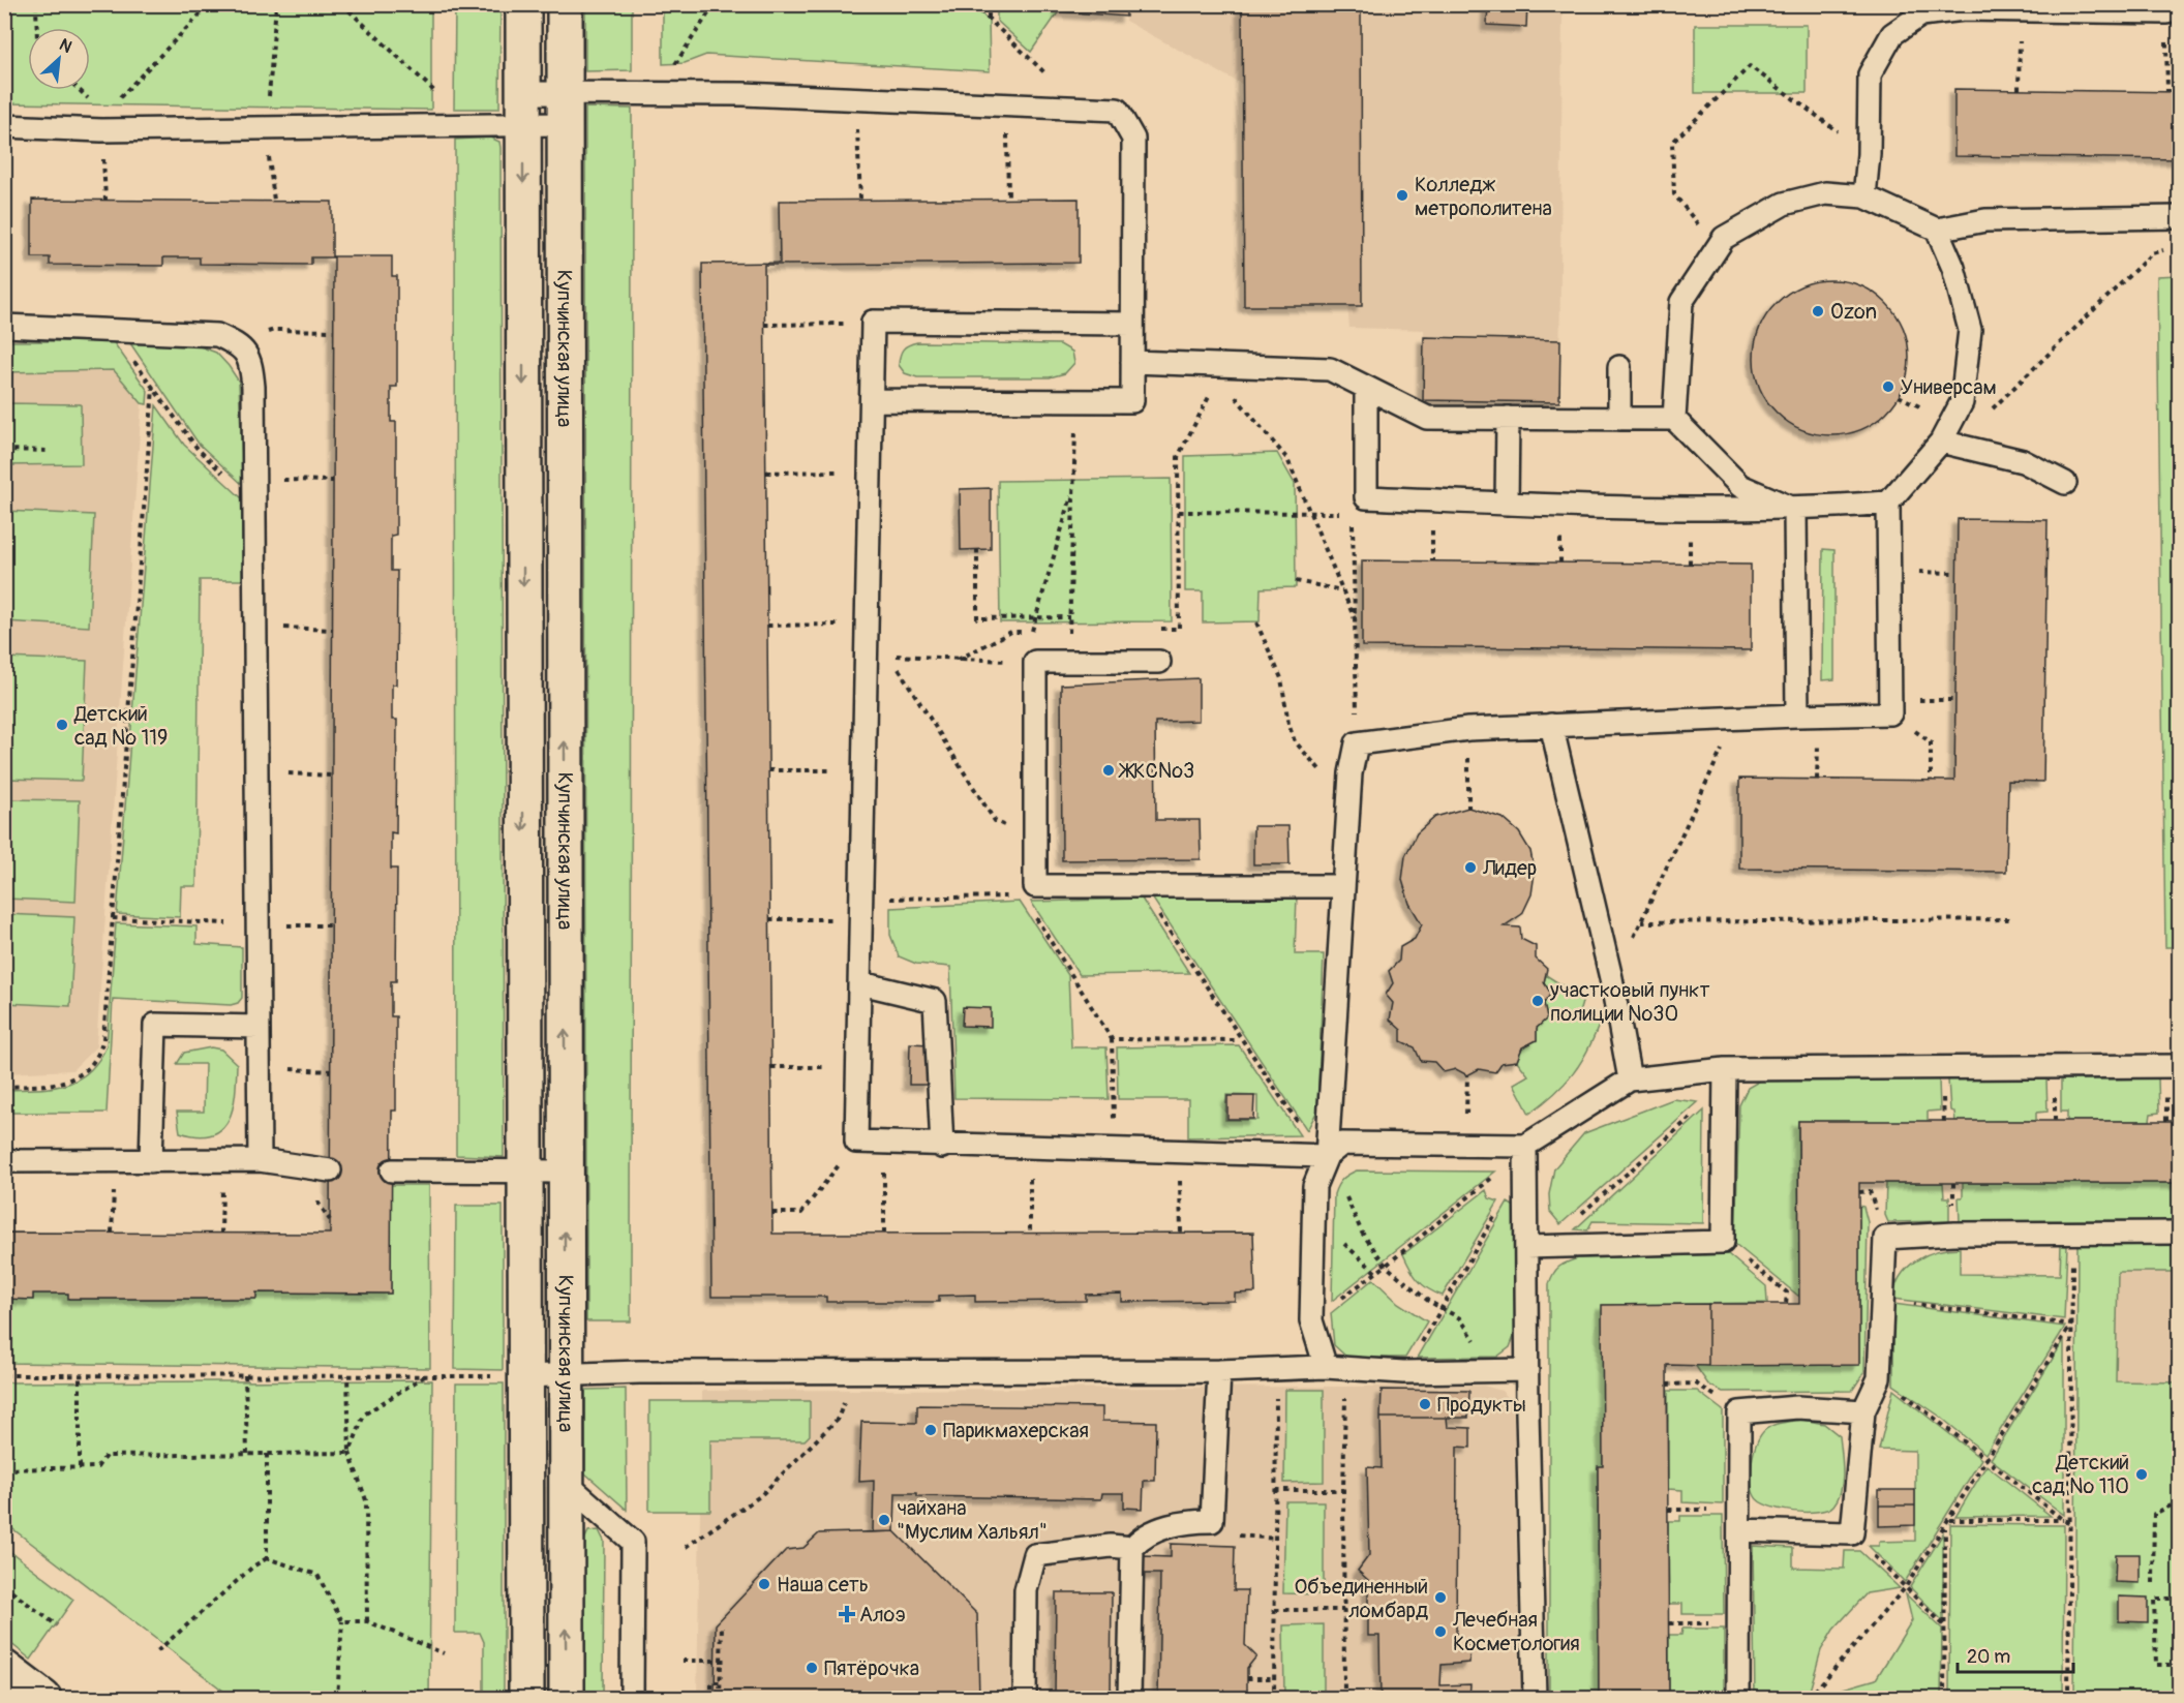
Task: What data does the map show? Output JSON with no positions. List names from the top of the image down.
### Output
{
  "streets": {
    "street": ["Купчинская улица"]
  },
  "places": {
    "other": [
      "Колледж метрополитена",
      "Ozon",
      "Универсам",
      "Детский сад № 119",
      "ЖКС№3",
      "Лидер",
      "участковый пункт полиции №30",
      "Продукты",
      "Парикмахерская",
      "Детский сад № 110",
      "чайхана \"Муслим Хальял\"",
      "Наша сеть",
      "Объединенный ломбард",
      "Лечебная Косметология",
      "Пятёрочка"
    ],
    "health": ["Алоэ"]
  },
  "scale_bar": "20 m",
  "north": "top right"
}
